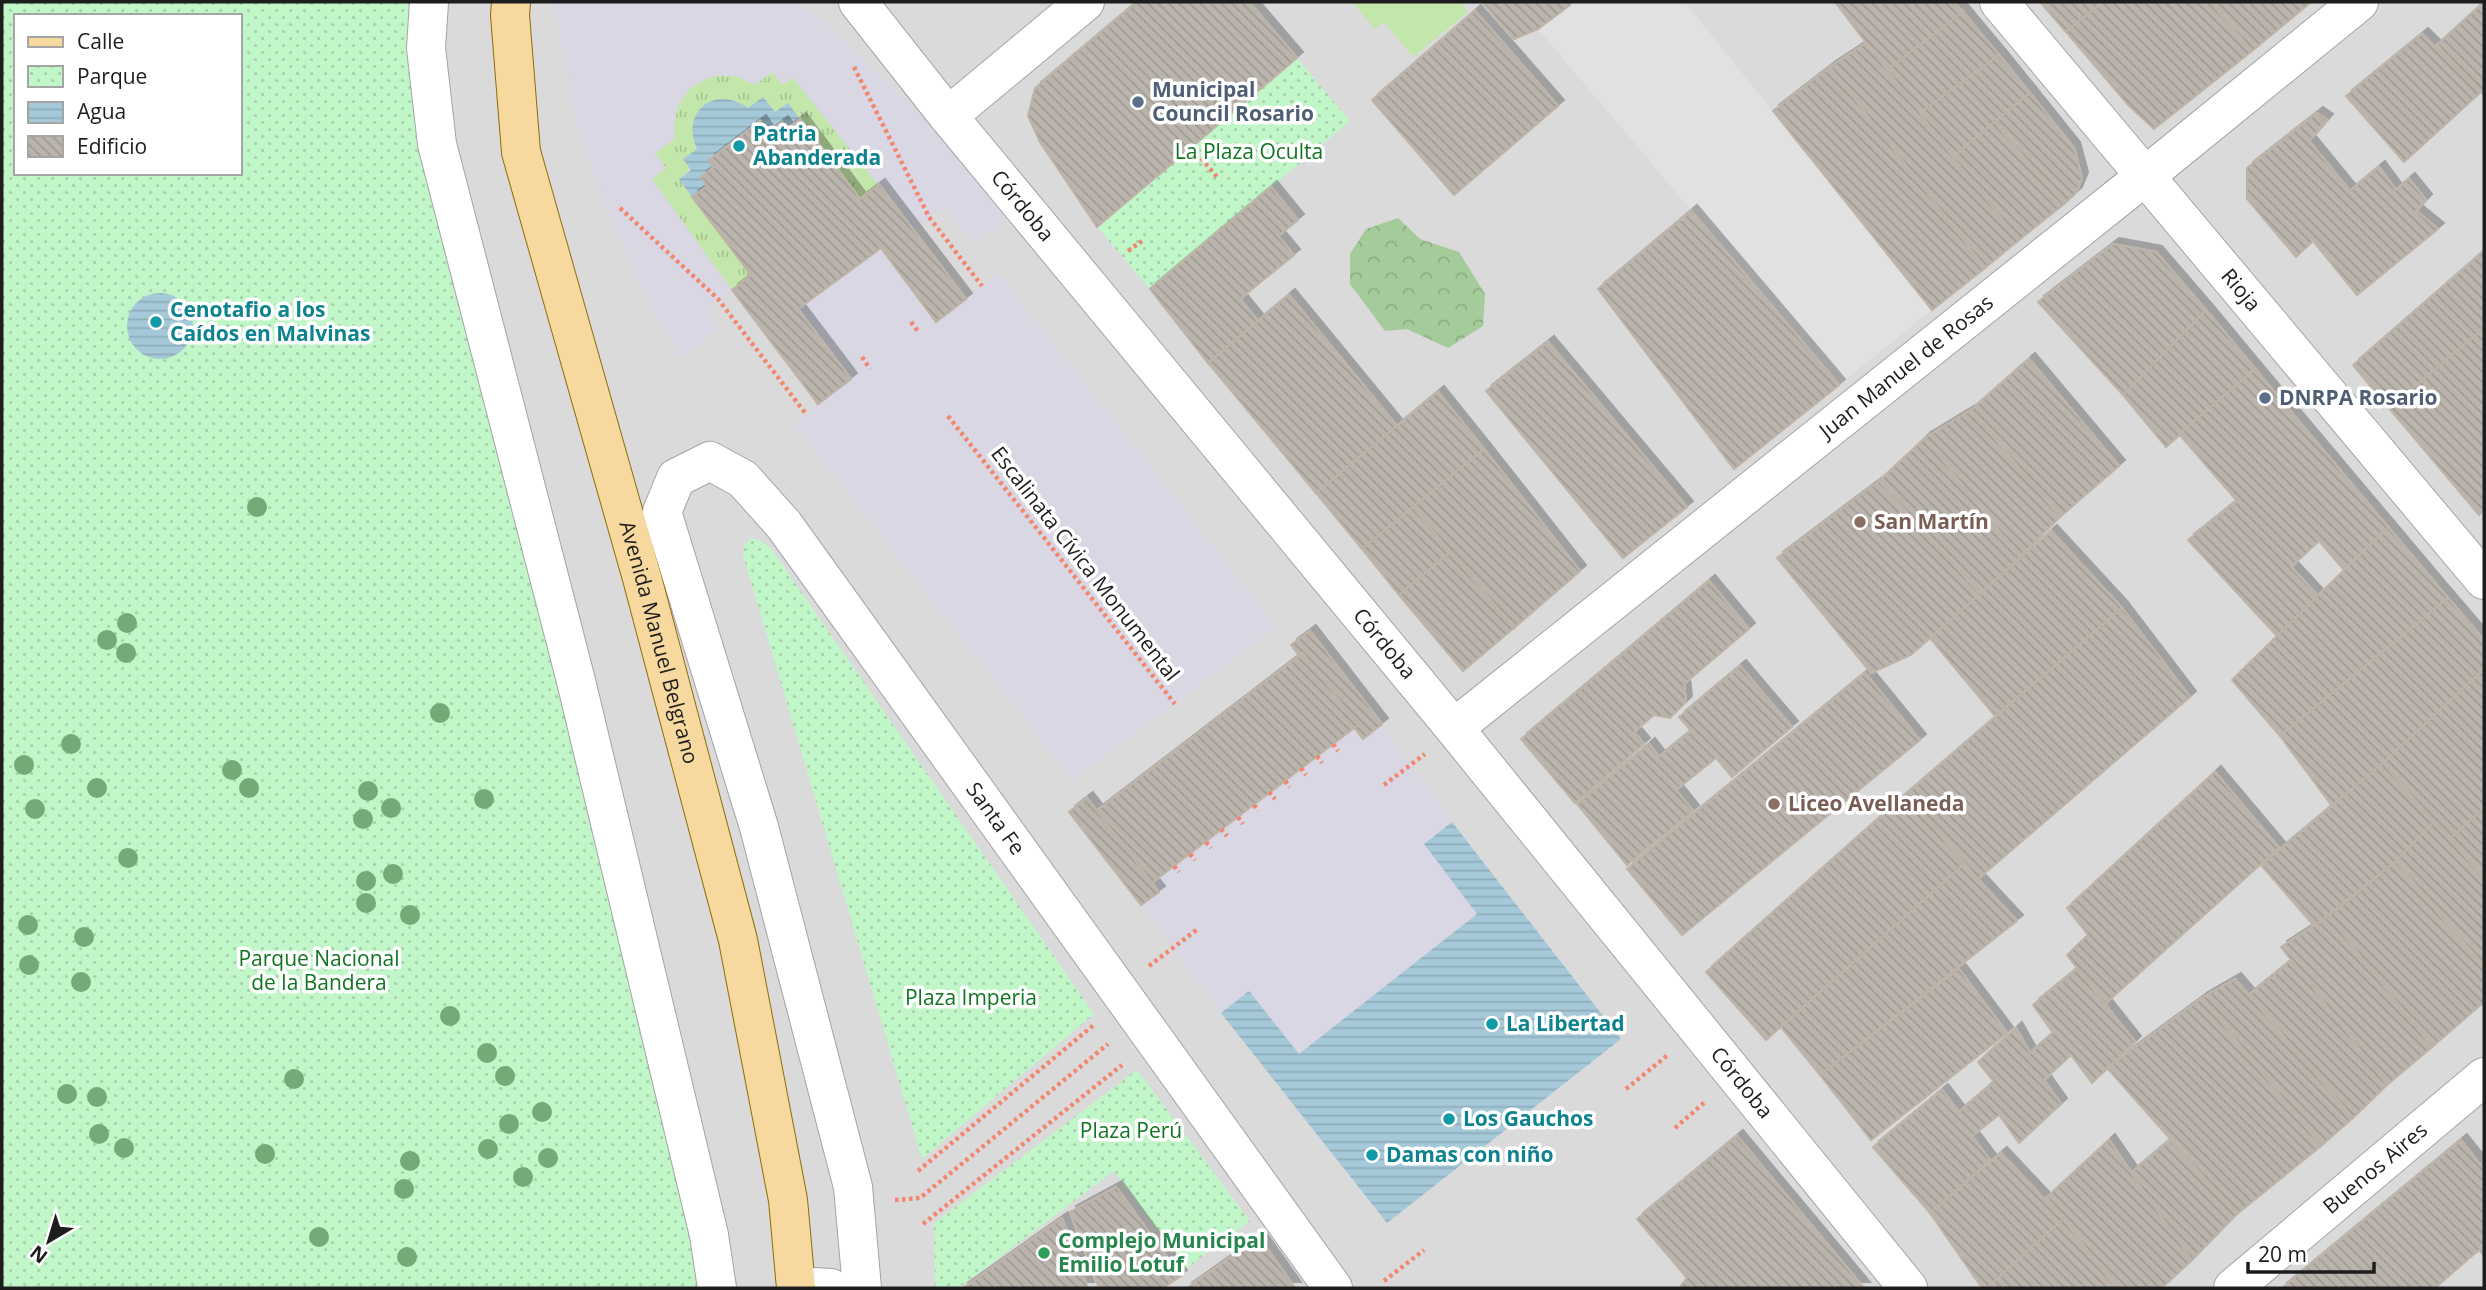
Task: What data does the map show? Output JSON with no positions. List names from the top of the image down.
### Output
{
  "streets": {
    "main road": ["Avenida Manuel Belgrano"],
    "street": [
      "Córdoba",
      "Rioja",
      "Juan Manuel de Rosas",
      "Santa Fe",
      "Buenos Aires"
    ],
    "path": ["Escalinata Cívica Monumental"]
  },
  "crossings": [
    ["Córdoba", "Juan Manuel de Rosas"],
    ["Rioja", "Juan Manuel de Rosas"],
    ["Avenida Manuel Belgrano", "Santa Fe"]
  ],
  "parks": [
    "La Plaza Oculta",
    "Parque Nacional de la Bandera",
    "Plaza Imperia",
    "Plaza Perú"
  ],
  "places": [
    "Municipal Council Rosario",
    "Patria Abanderada",
    "Cenotafio a los Caídos en Malvinas",
    "DNRPA Rosario",
    "San Martín",
    "Liceo Avellaneda",
    "La Libertad",
    "Los Gauchos",
    "Damas con niño",
    "Complejo Municipal Emilio Lotuf"
  ],
  "legend": [
    "Calle",
    "Parque",
    "Agua",
    "Edificio"
  ],
  "scale_bar": "20 m",
  "north": "bottom left"
}
